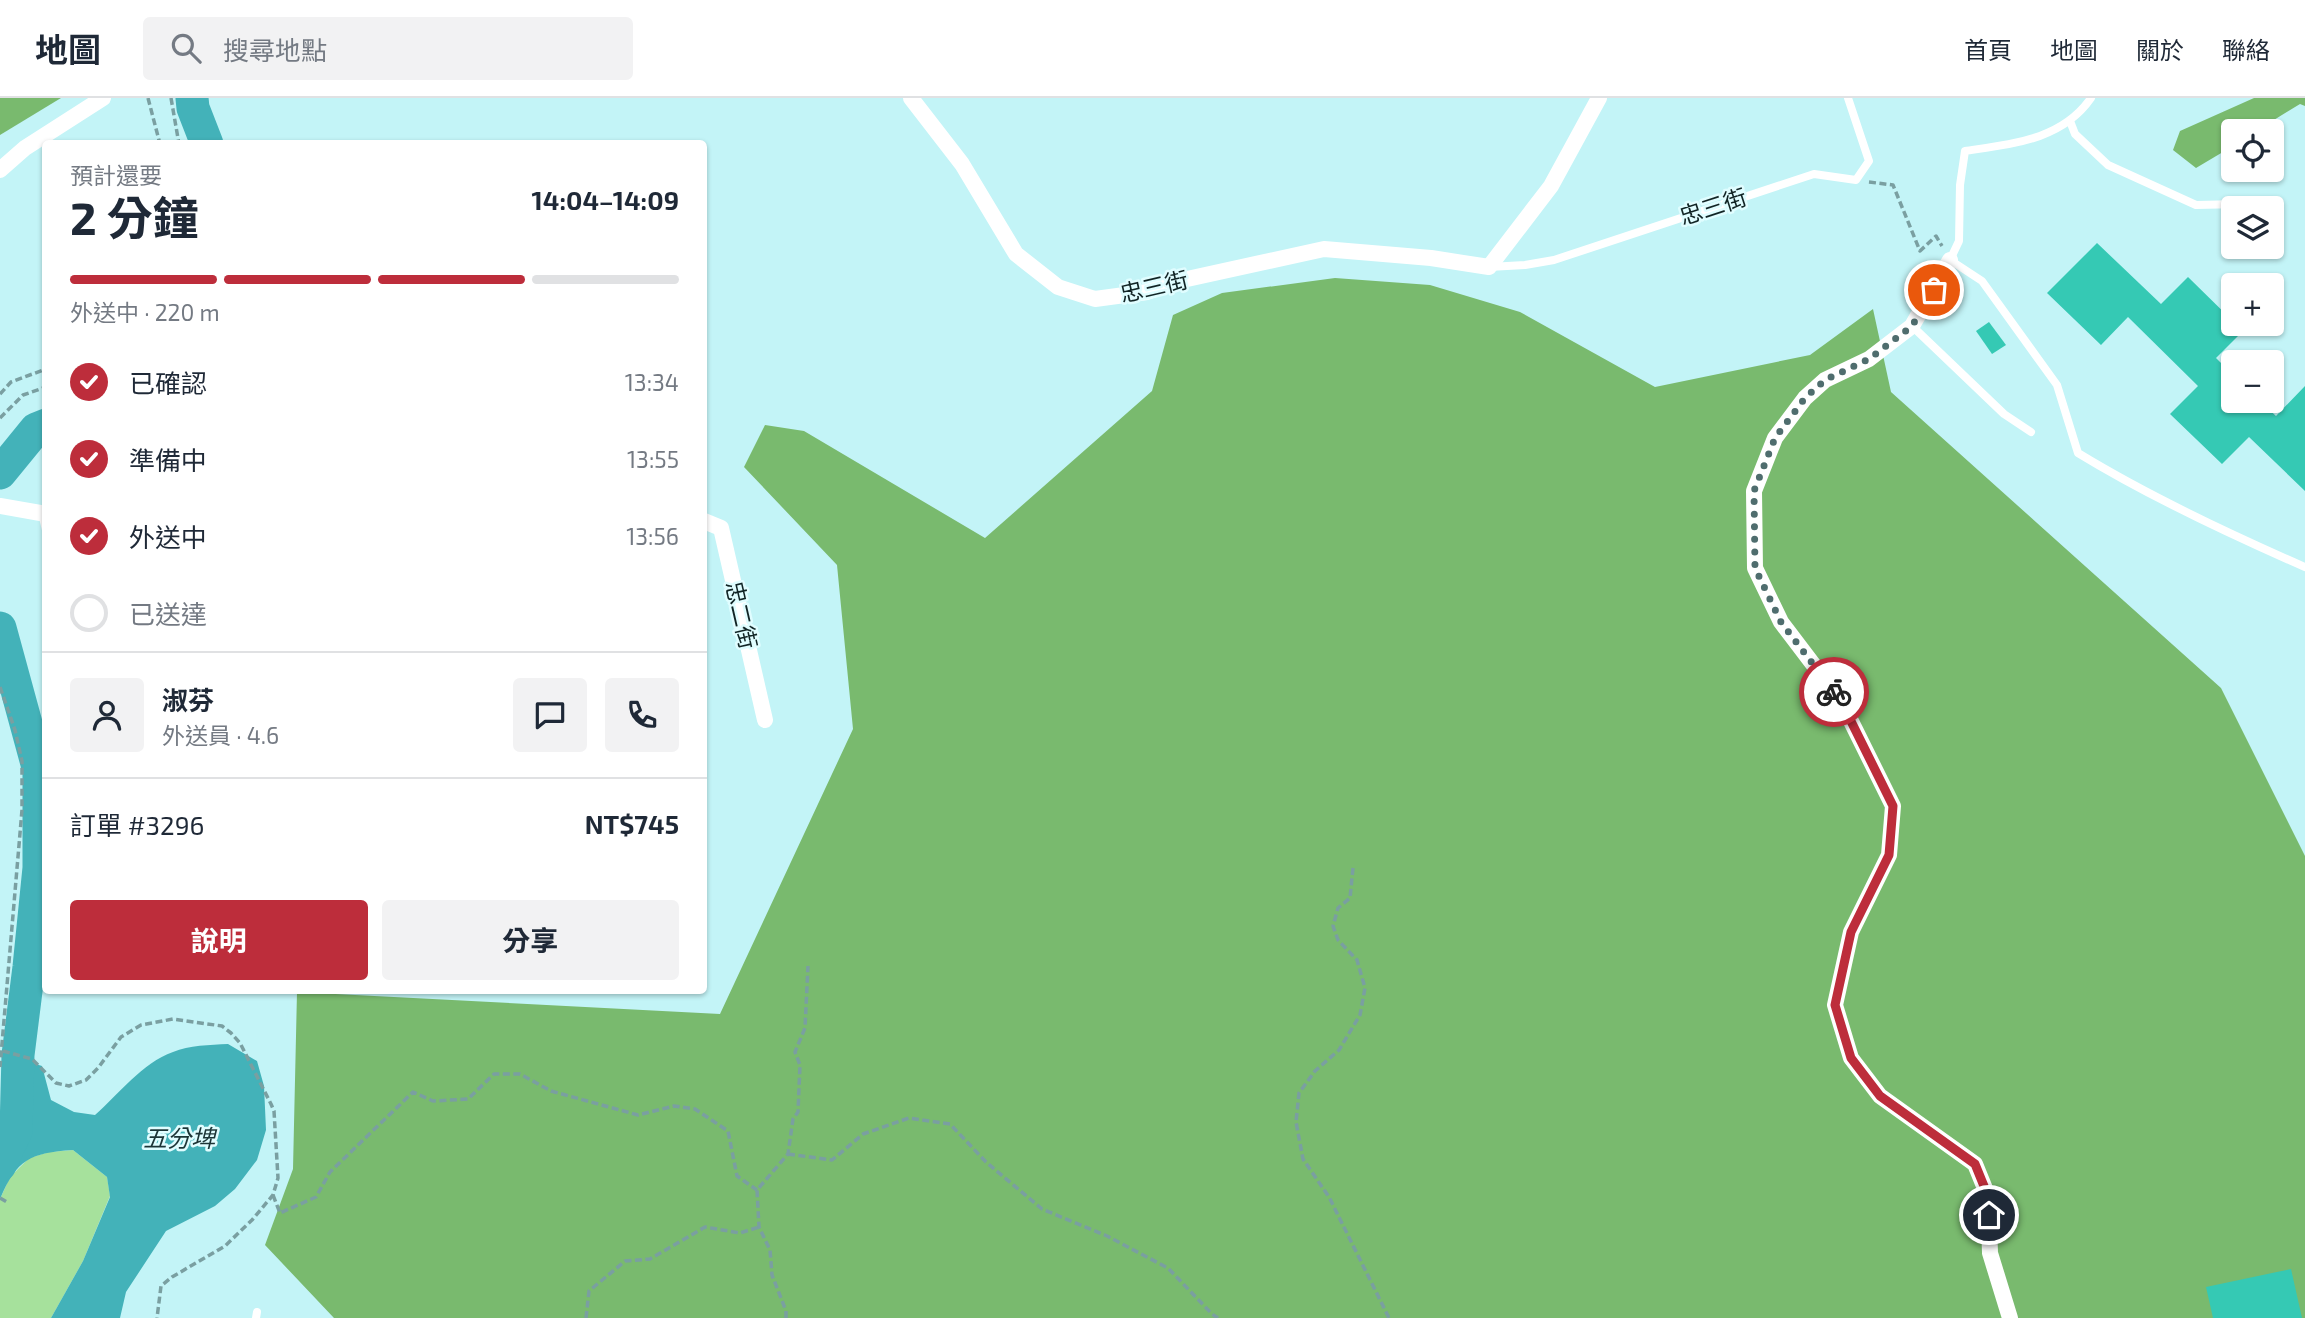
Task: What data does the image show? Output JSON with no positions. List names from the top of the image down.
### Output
{
  "streets": {
    "street": ["忠三街", "忠二街"]
  },
  "water": ["五分埤"],
  "page": {
    "header": "地圖",
    "search": "搜尋地點",
    "nav": [
      "首頁",
      "地圖",
      "關於",
      "聯絡"
    ],
    "map_buttons": ["+", "−"],
    "heading": ["2 分鐘", "預計還要", "14:04–14:09"],
    "panel": [
      "淑芬",
      "外送員 · 4.6",
      "訂單 #3296",
      "NT$745"
    ],
    "bar": "外送中 · 220 m",
    "list": [
      ["已確認", "13:34"],
      ["準備中", "13:55"],
      ["外送中", "13:56"],
      "已送達"
    ],
    "buttons": ["說明", "分享"]
  }
}
